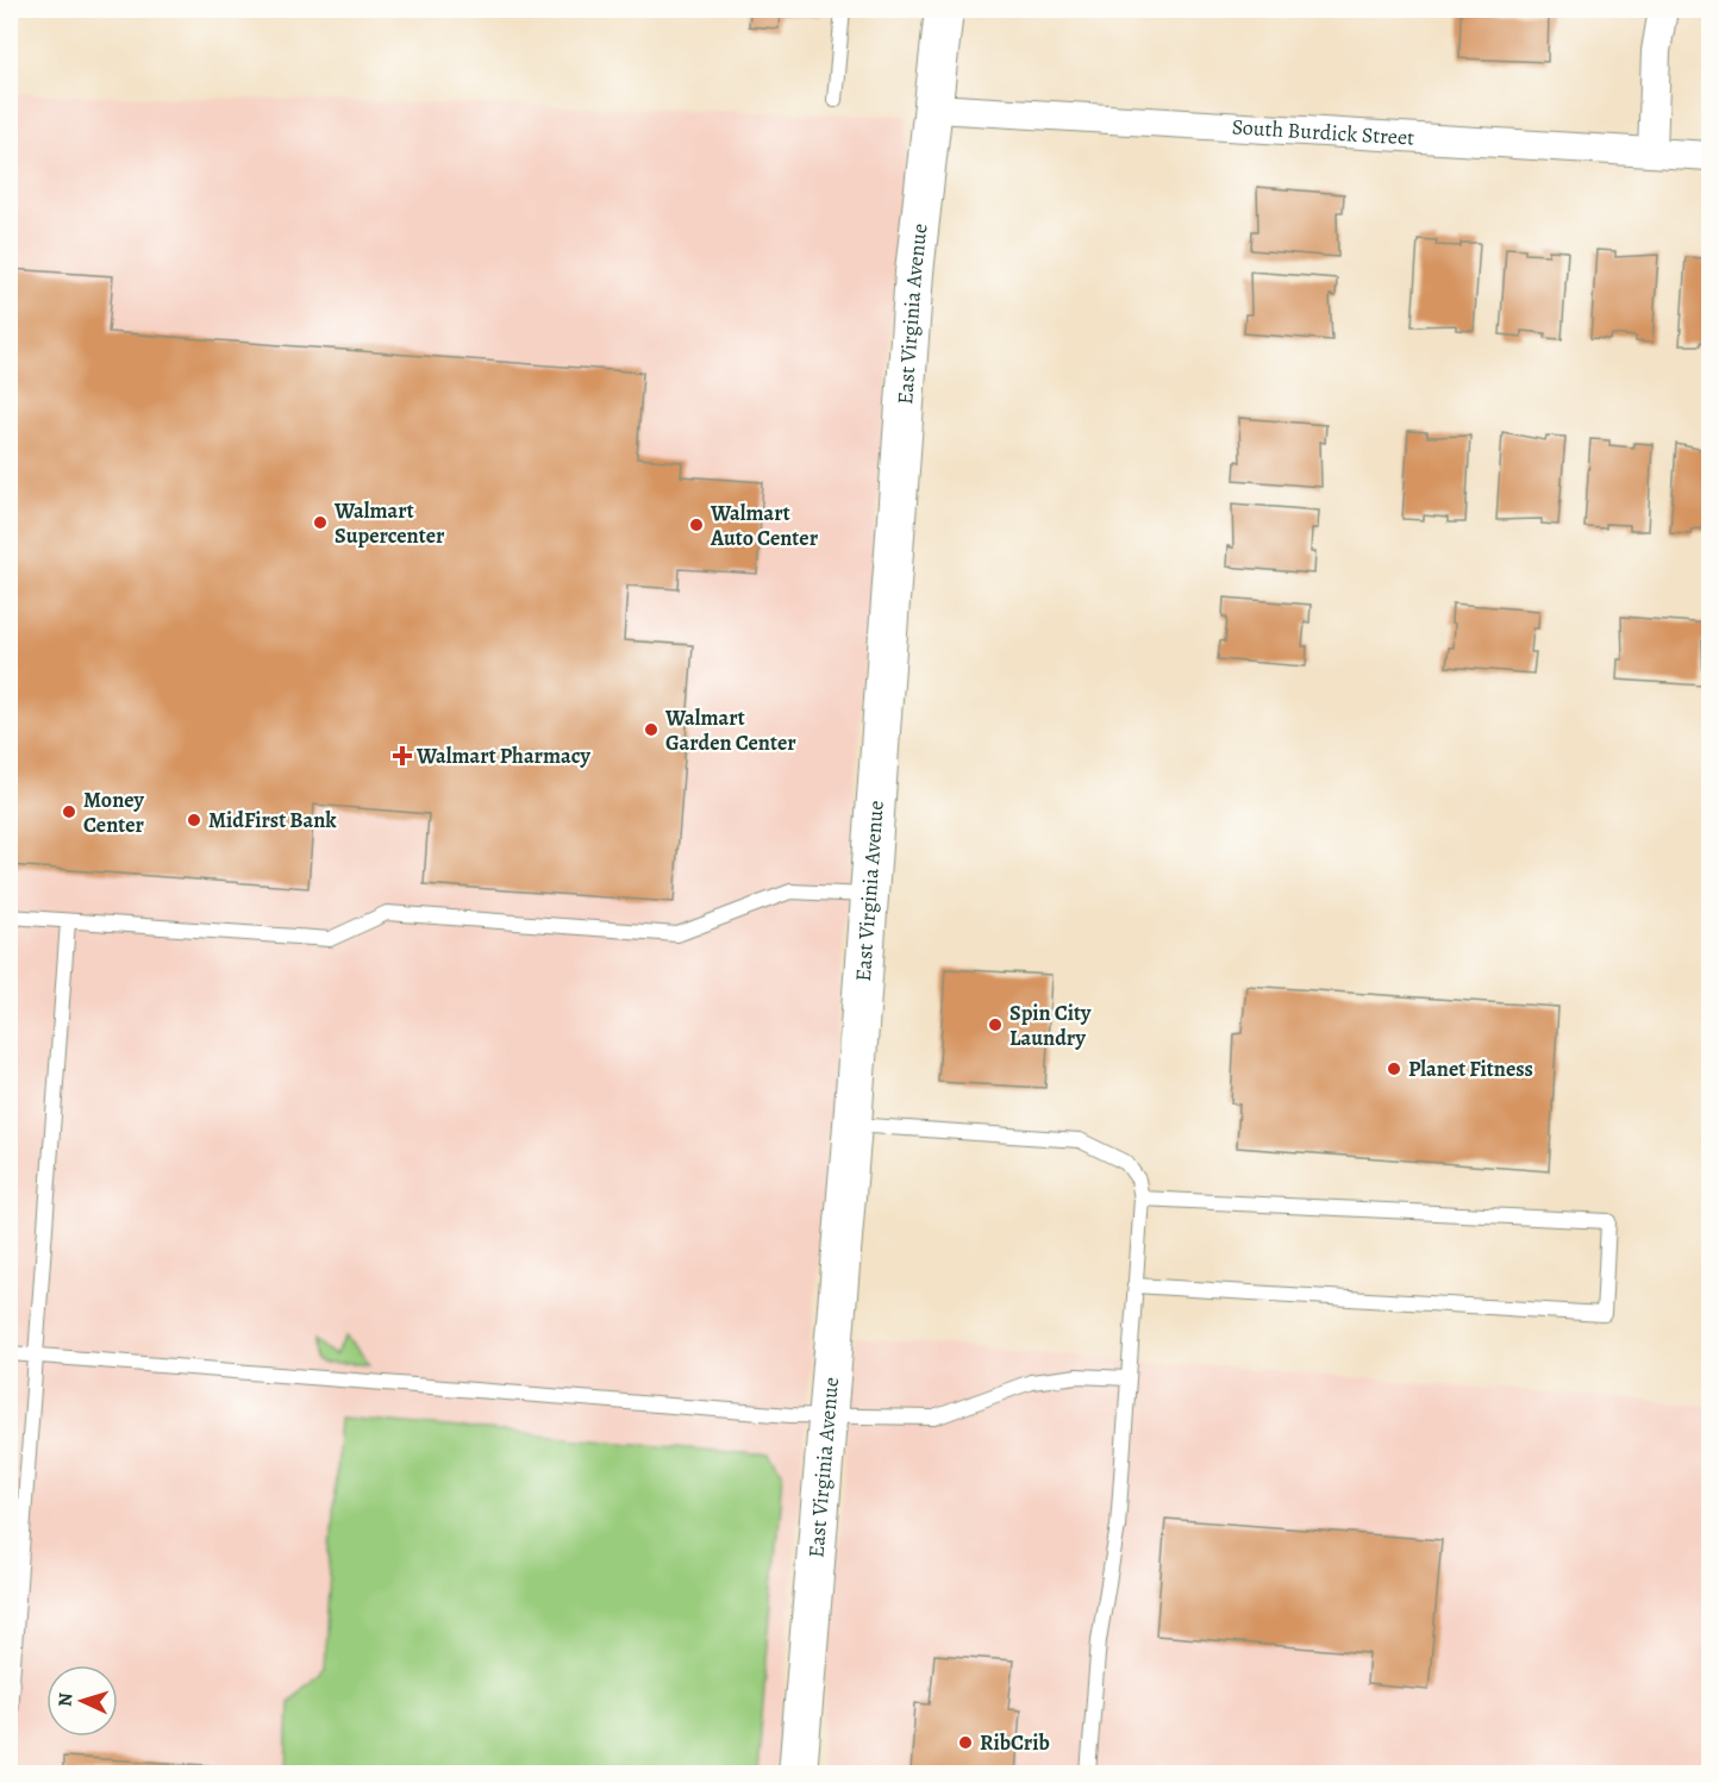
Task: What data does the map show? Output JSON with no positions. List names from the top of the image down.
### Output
{
  "streets": {
    "street": ["South Burdick Street", "East Virginia Avenue"]
  },
  "crossings": [
    ["South Burdick Street", "East Virginia Avenue"]
  ],
  "places": {
    "other": [
      "Walmart Supercenter",
      "Walmart Auto Center",
      "Walmart Garden Center",
      "Money Center",
      "MidFirst Bank",
      "Spin City Laundry",
      "Planet Fitness",
      "RibCrib"
    ],
    "health": ["Walmart Pharmacy"]
  },
  "north": "left"
}
